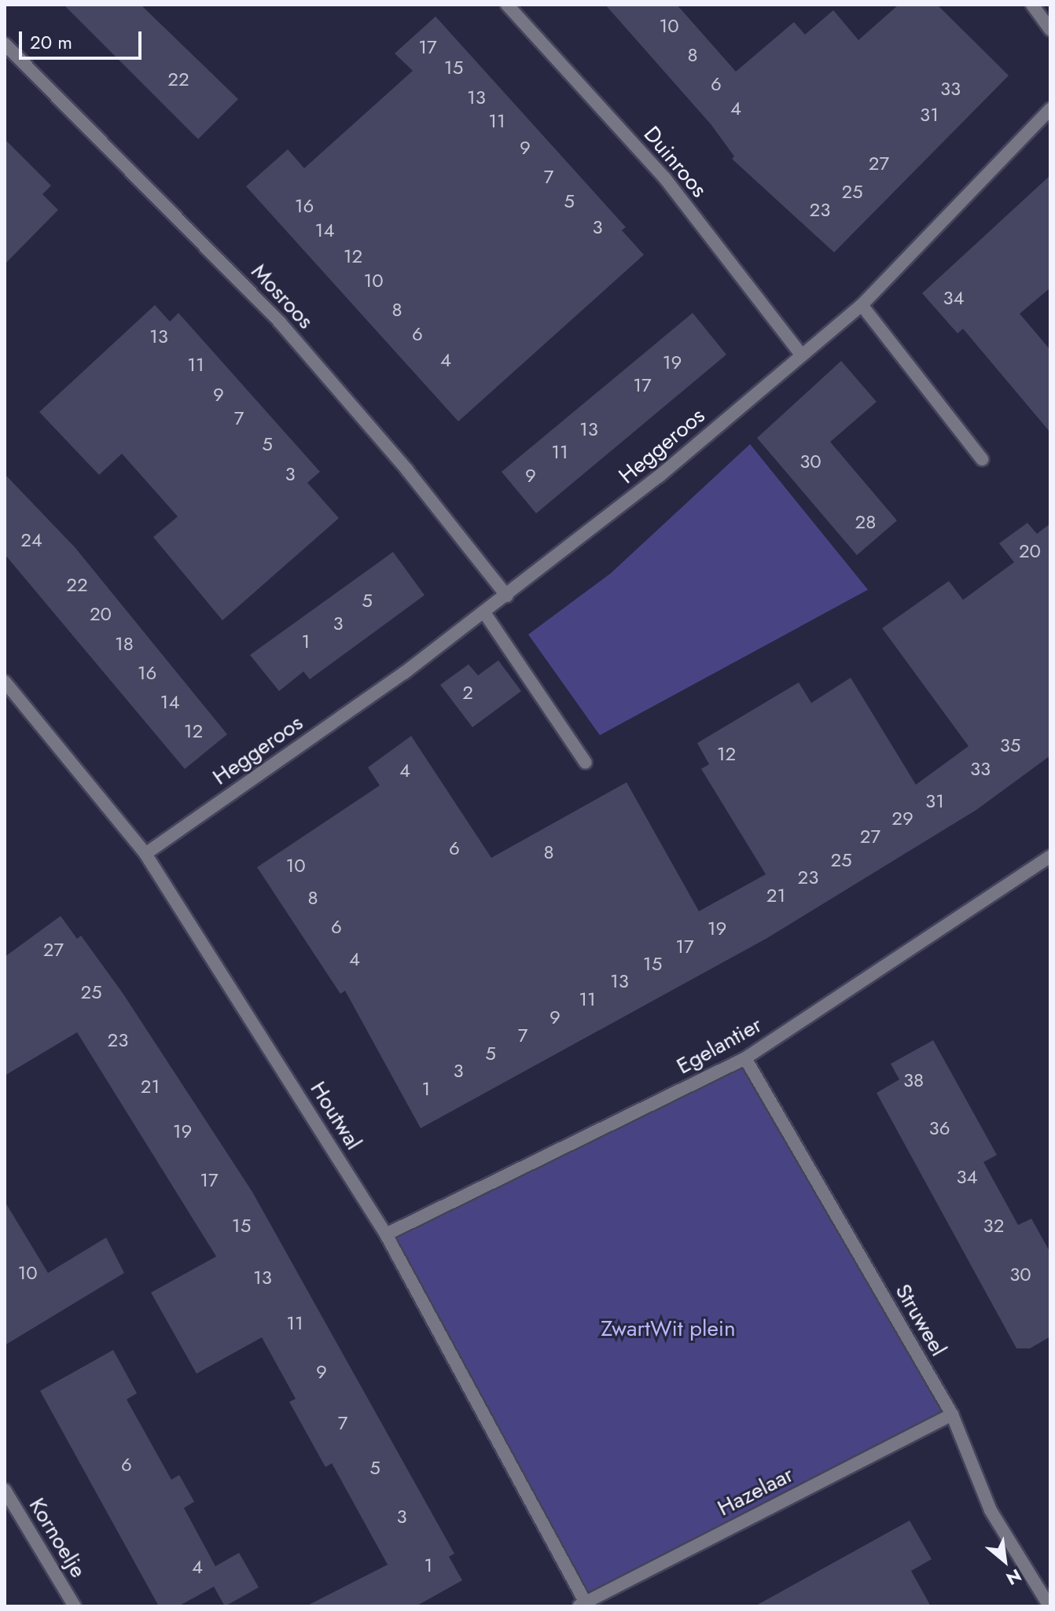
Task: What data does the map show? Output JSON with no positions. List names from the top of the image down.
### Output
{
  "streets": {
    "street": [
      "Duinroos",
      "Mosroos",
      "Heggeroos",
      "Egelantier",
      "Houtwal",
      "Struweel",
      "Hazelaar",
      "Kornoelje"
    ]
  },
  "crossings": [
    ["Duinroos", "Heggeroos"],
    ["Mosroos", "Heggeroos"],
    ["Heggeroos", "Houtwal"],
    ["Egelantier", "Houtwal"],
    ["Egelantier", "Struweel"],
    ["Houtwal", "Hazelaar"],
    ["Struweel", "Hazelaar"]
  ],
  "parks": ["ZwartWit plein"],
  "house_numbers": [
    "10",
    "17",
    "8",
    "15",
    "22",
    "6",
    "33",
    "13",
    "4",
    "31",
    "11",
    "9",
    "27",
    "7",
    "25",
    "5",
    "16",
    "23",
    "3",
    "14",
    "12",
    "10",
    "34",
    "8",
    "6",
    "13",
    "4",
    "19",
    "11",
    "17",
    "9",
    "7",
    "13",
    "5",
    "11",
    "30",
    "3",
    "9",
    "28",
    "24",
    "20",
    "22",
    "5",
    "20",
    "3",
    "1",
    "18",
    "16",
    "2",
    "14",
    "12",
    "35",
    "12",
    "33",
    "4",
    "31",
    "29",
    "27",
    "6",
    "8",
    "25",
    "10",
    "23",
    "21",
    "8",
    "6",
    "19",
    "17",
    "27",
    "4",
    "15",
    "13",
    "25",
    "11",
    "9",
    "7",
    "23",
    "5",
    "3",
    "38",
    "21",
    "1",
    "36",
    "19",
    "34",
    "17",
    "15",
    "32",
    "10",
    "30",
    "13",
    "11",
    "9",
    "7",
    "6",
    "5",
    "3",
    "1",
    "4"
  ],
  "scale_bar": "20 m",
  "north": "bottom right"
}
